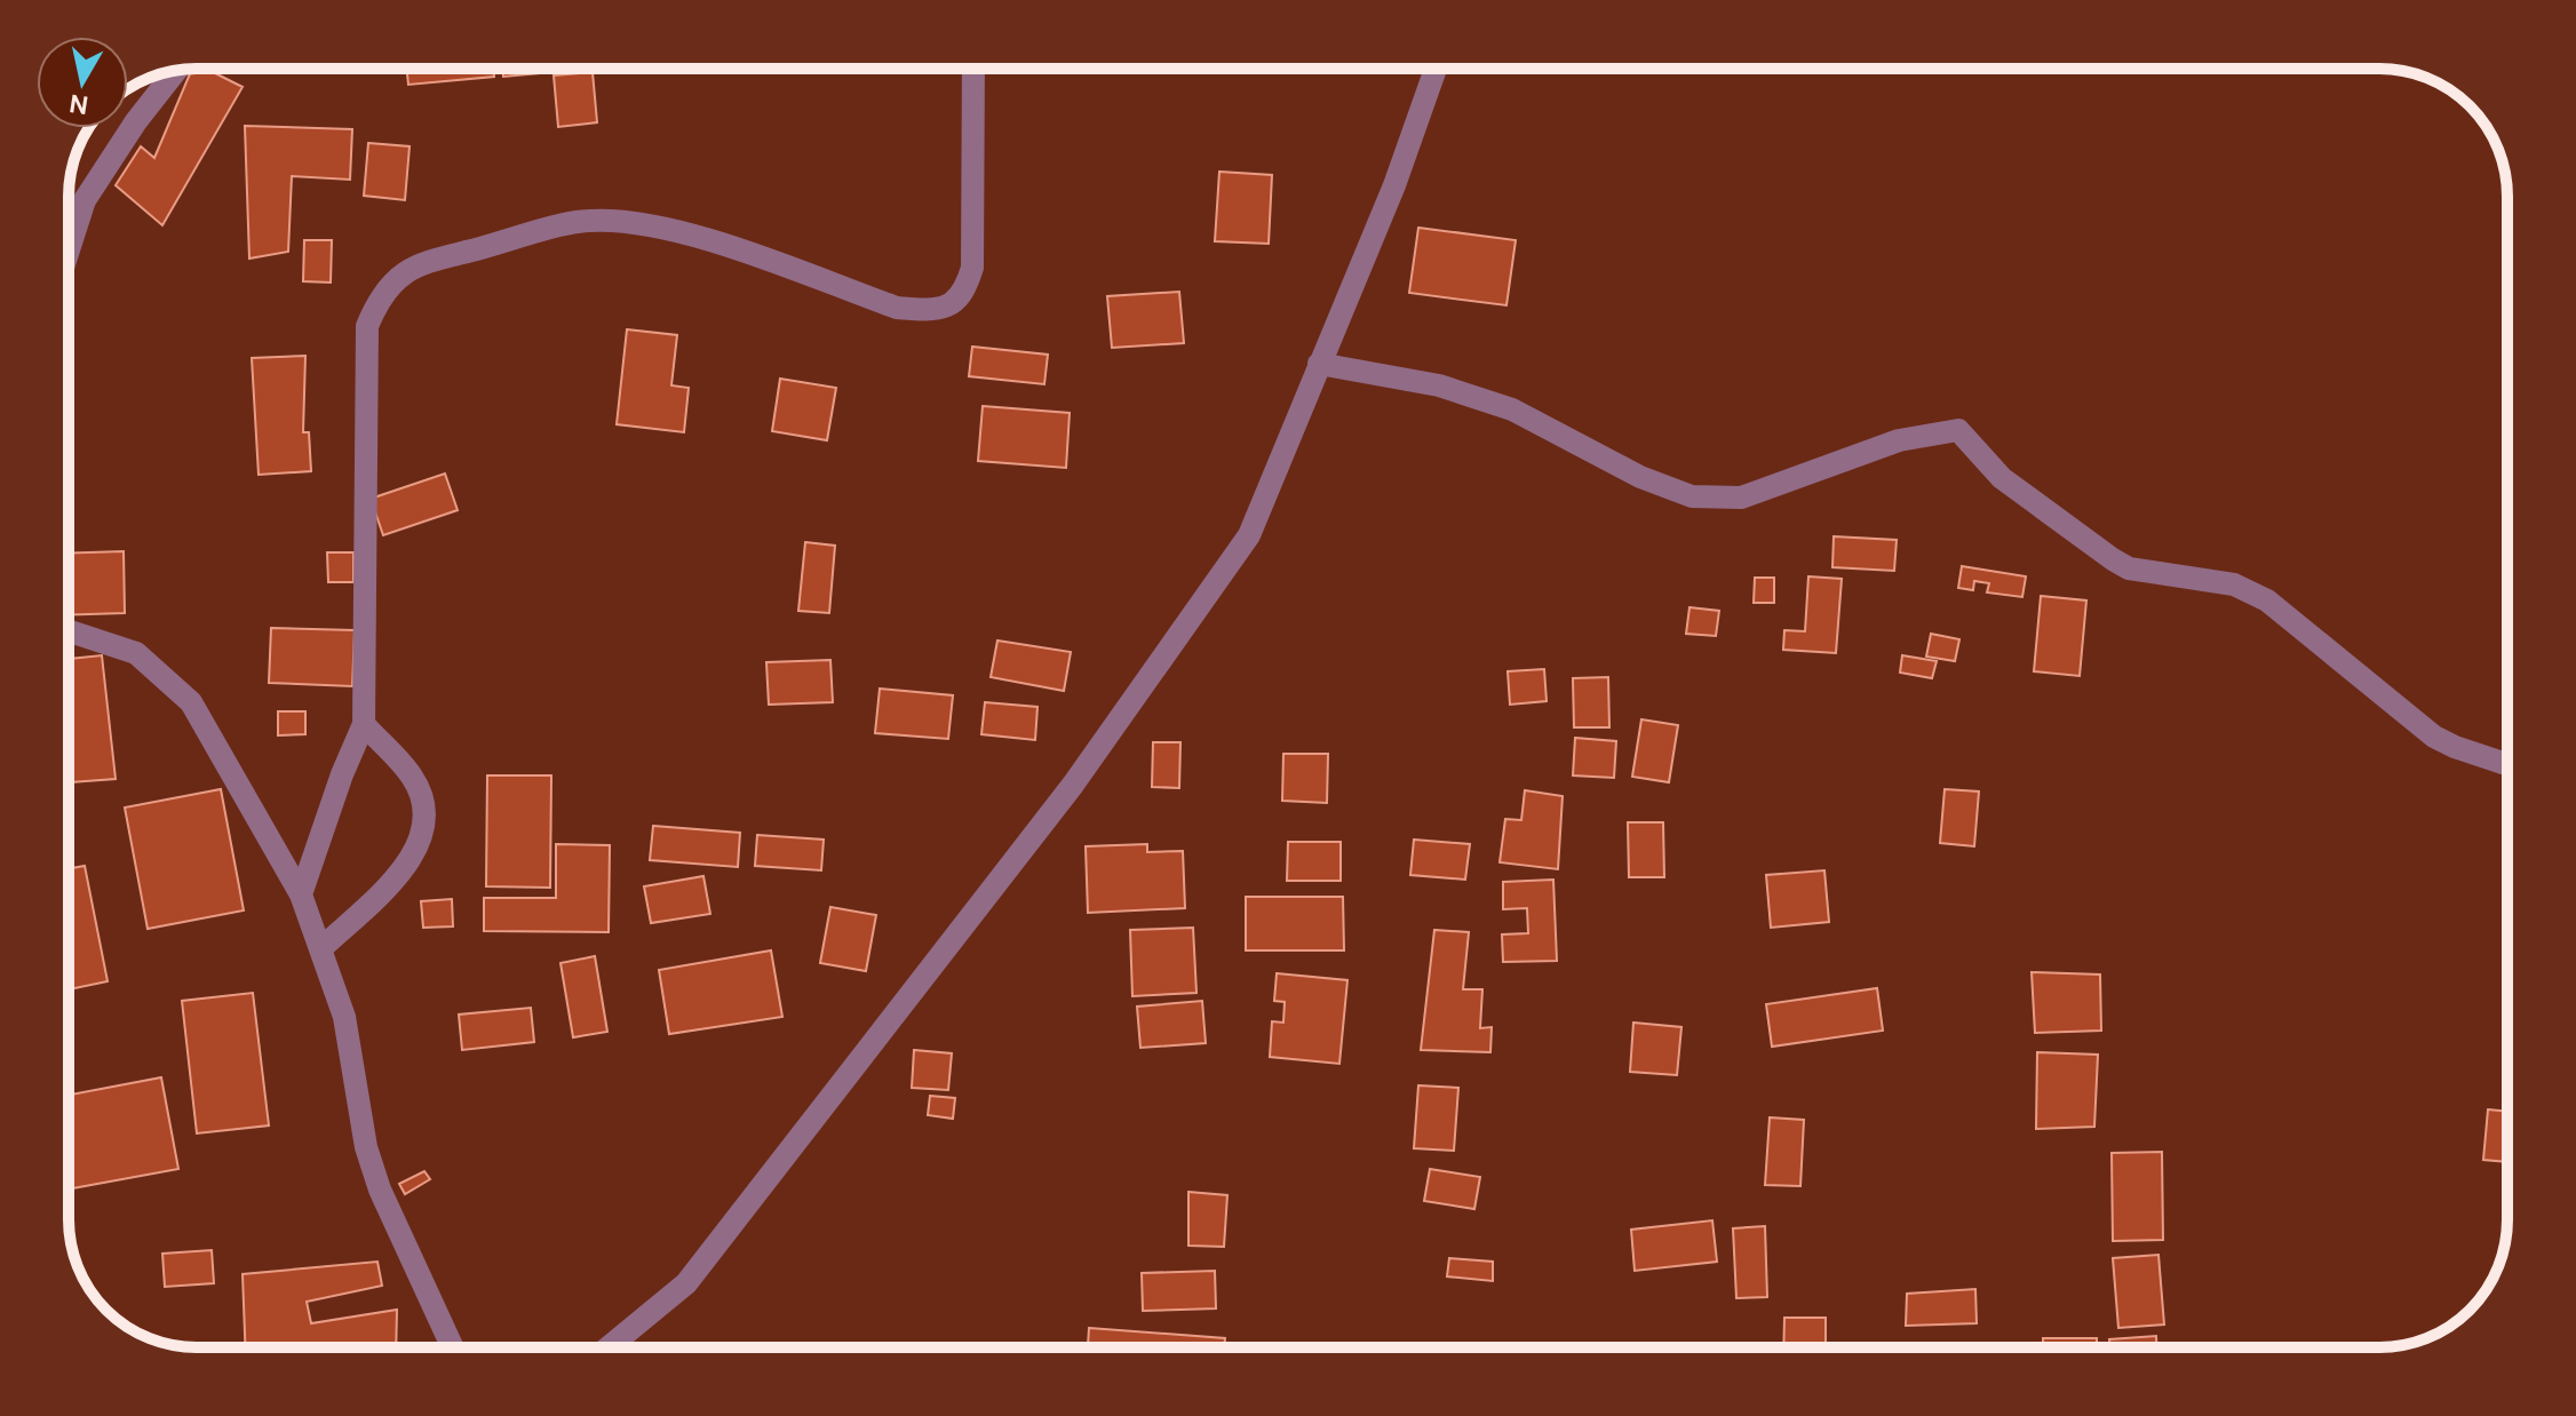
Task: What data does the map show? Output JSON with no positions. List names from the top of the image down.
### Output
{
  "north": "bottom"
}
